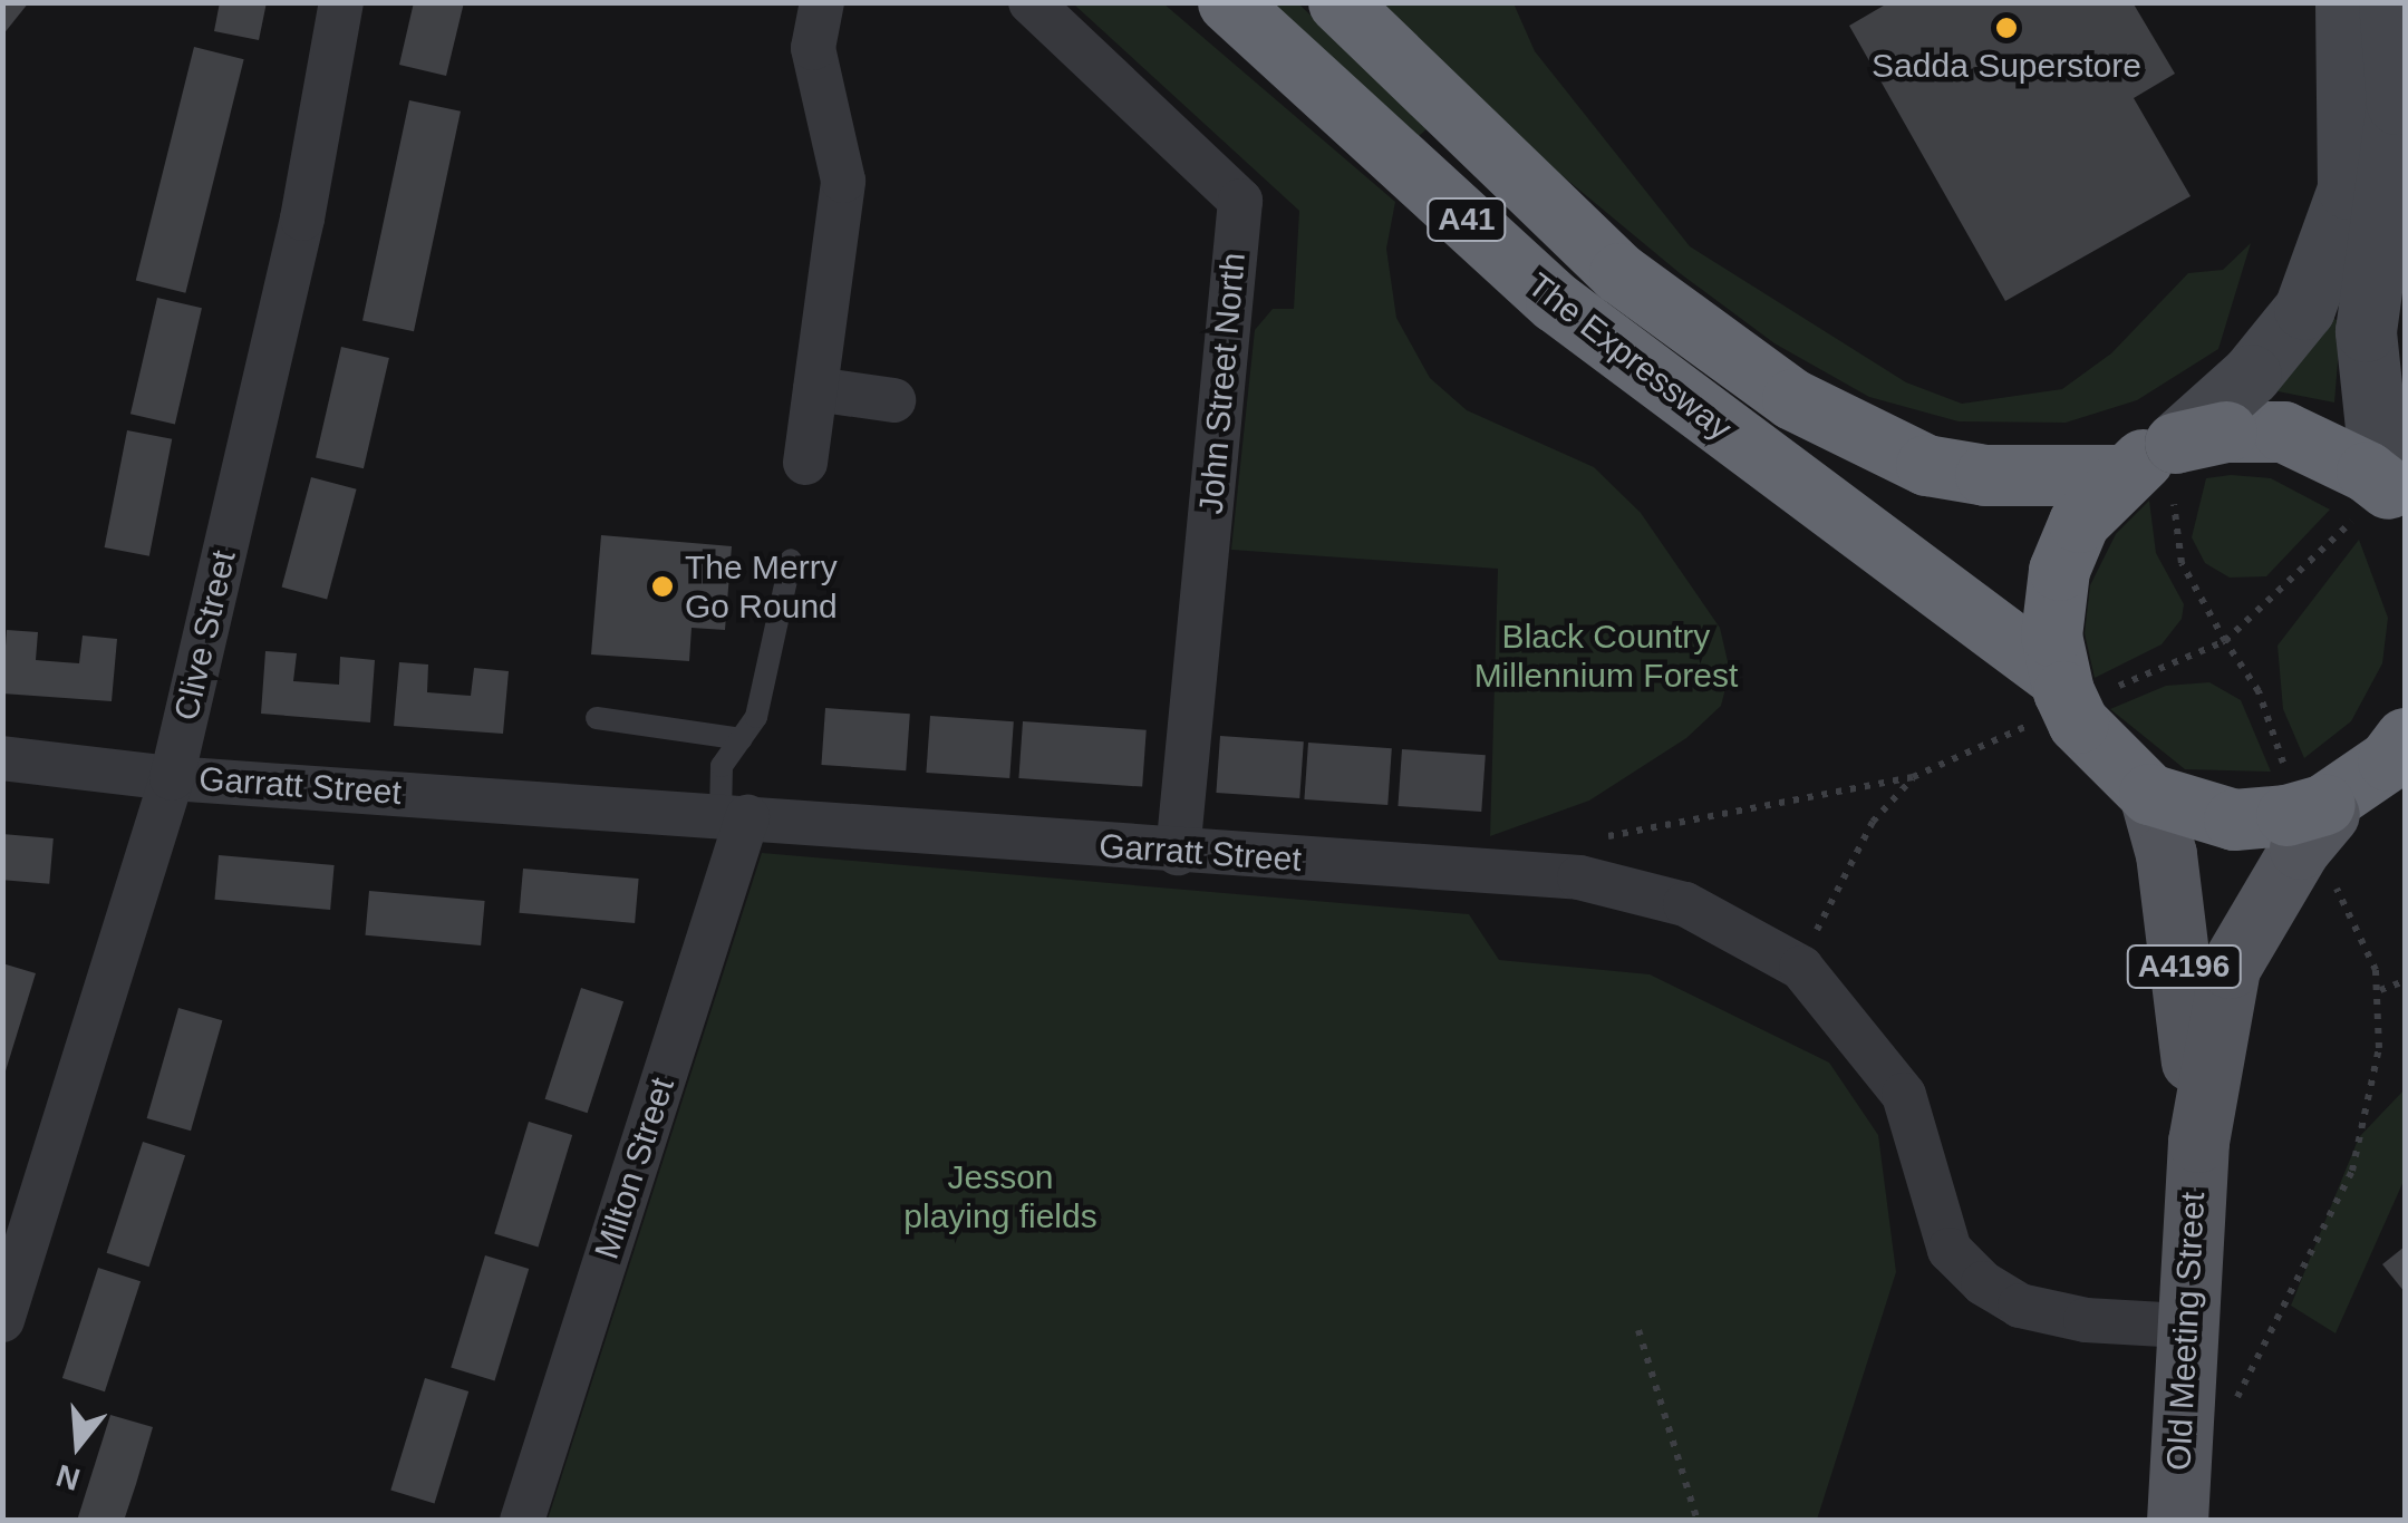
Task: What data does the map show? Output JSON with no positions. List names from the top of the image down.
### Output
{
  "streets": {
    "highway": ["A41", "The Expressway"],
    "main road": ["A4196", "Old Meeting Street"],
    "street": [
      "John Street North",
      "Clive Street",
      "Garratt Street",
      "Milton Street"
    ]
  },
  "crossings": [
    ["A41", "The Expressway"],
    ["A41", "Old Meeting Street"],
    ["John Street North", "Garratt Street"],
    ["Clive Street", "Garratt Street"],
    ["Garratt Street", "Milton Street"],
    ["Garratt Street", "Old Meeting Street"]
  ],
  "parks": ["Black Country Millennium Forest", "Jesson playing fields"],
  "places": ["Sadda Superstore", "The Merry Go Round"],
  "north": "bottom"
}
